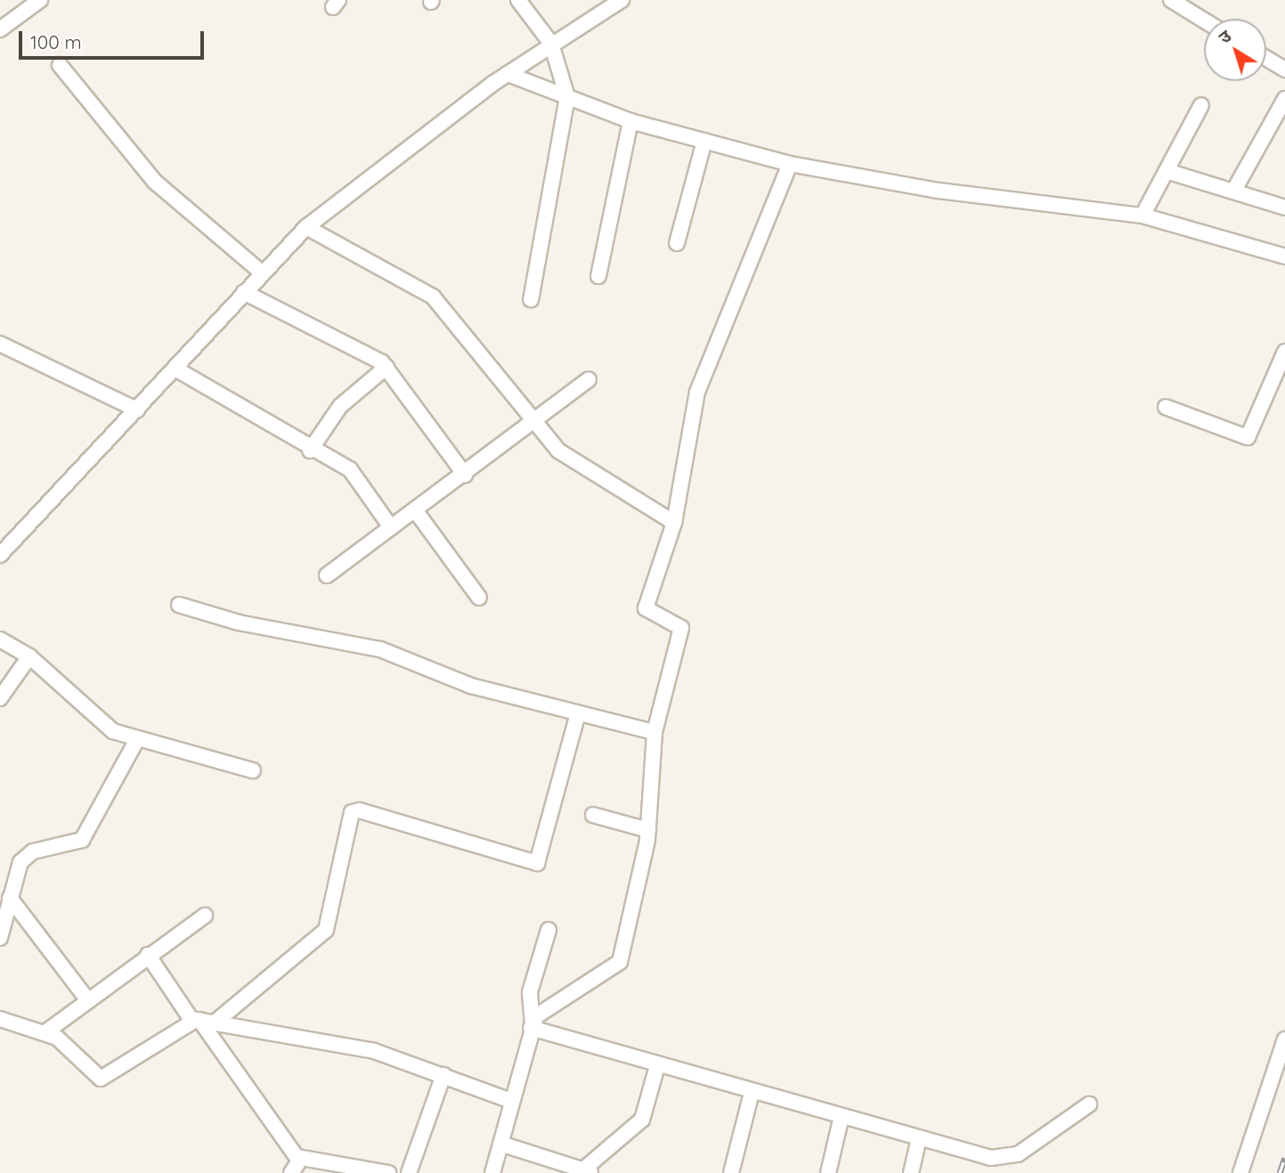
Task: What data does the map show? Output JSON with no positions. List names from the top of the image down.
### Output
{
  "scale_bar": "100 m",
  "north": "top left"
}
